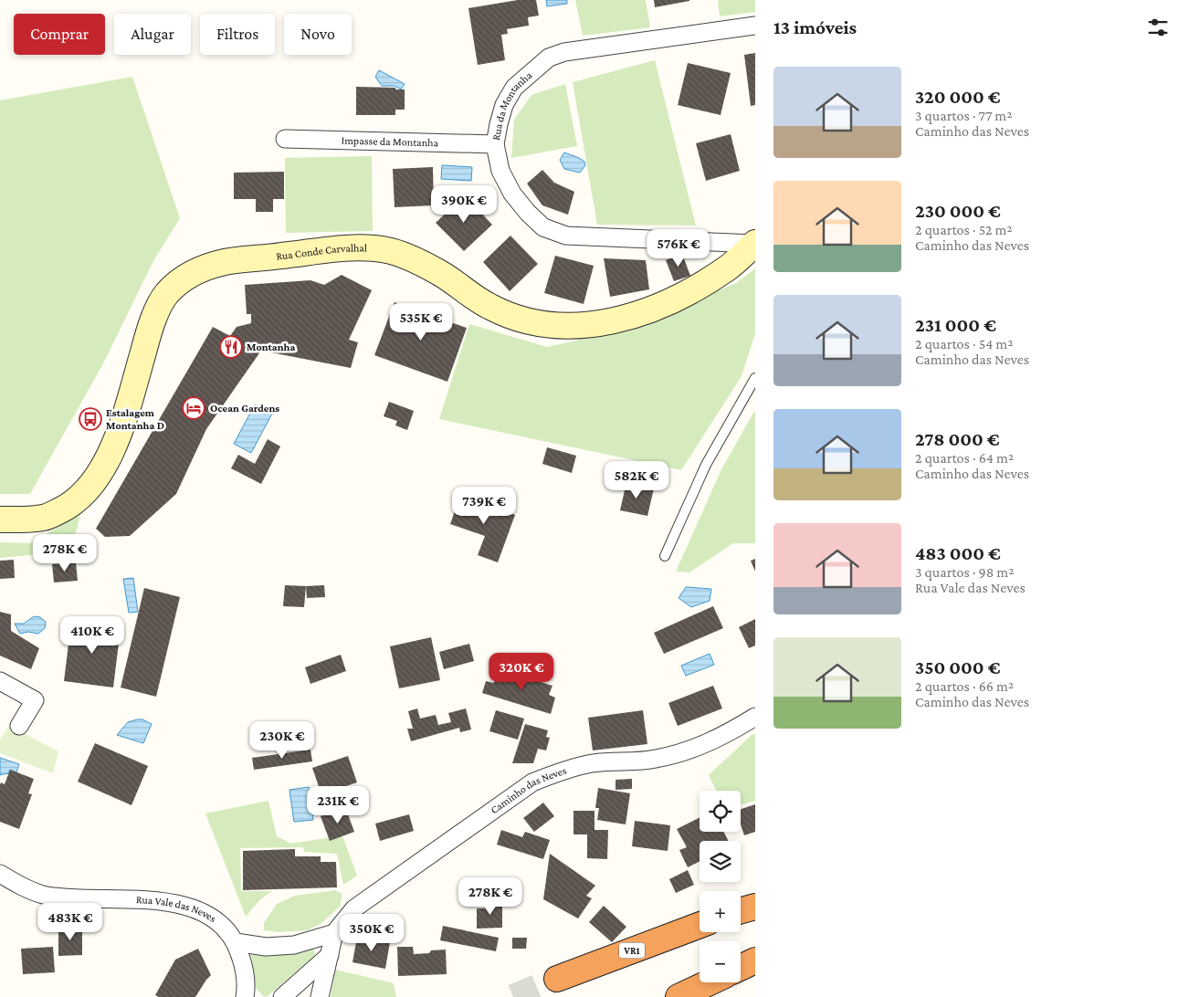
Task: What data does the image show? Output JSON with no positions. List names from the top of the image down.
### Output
{
  "streets": {
    "highway": ["VR1"],
    "main road": ["Rua Conde Carvalhal"],
    "street": [
      "Rua da Montanha",
      "Impasse da Montanha",
      "Caminho das Neves",
      "Rua Vale das Neves"
    ]
  },
  "crossings": [
    ["Rua da Montanha", "Impasse da Montanha"],
    ["Rua da Montanha", "Rua Conde Carvalhal"]
  ],
  "places": {
    "restaurant": ["Montanha"],
    "hotel": ["Ocean Gardens"],
    "bus stop": ["Estalagem Montanha D"]
  },
  "page": {
    "heading": "13 imóveis",
    "chip": [
      "Comprar",
      "Alugar",
      "Filtros",
      "Novo"
    ],
    "list": [
      {
        "name": "320 000 €",
        "note": "3 quartos · 77 m² · Caminho das Neves"
      },
      {
        "name": "230 000 €",
        "note": "2 quartos · 52 m² · Caminho das Neves"
      },
      {
        "name": "231 000 €",
        "note": "2 quartos · 54 m² · Caminho das Neves"
      },
      {
        "name": "278 000 €",
        "note": "2 quartos · 64 m² · Caminho das Neves"
      },
      {
        "name": "483 000 €",
        "note": "3 quartos · 98 m² · Rua Vale das Neves"
      },
      {
        "name": "350 000 €",
        "note": "2 quartos · 66 m² · Caminho das Neves"
      }
    ],
    "price": [
      "390K €",
      "576K €",
      "535K €",
      "582K €",
      "739K €",
      "278K €",
      "410K €",
      "320K €",
      "230K €",
      "231K €",
      "278K €",
      "483K €",
      "350K €"
    ],
    "map_buttons": ["+", "−"]
  }
}
